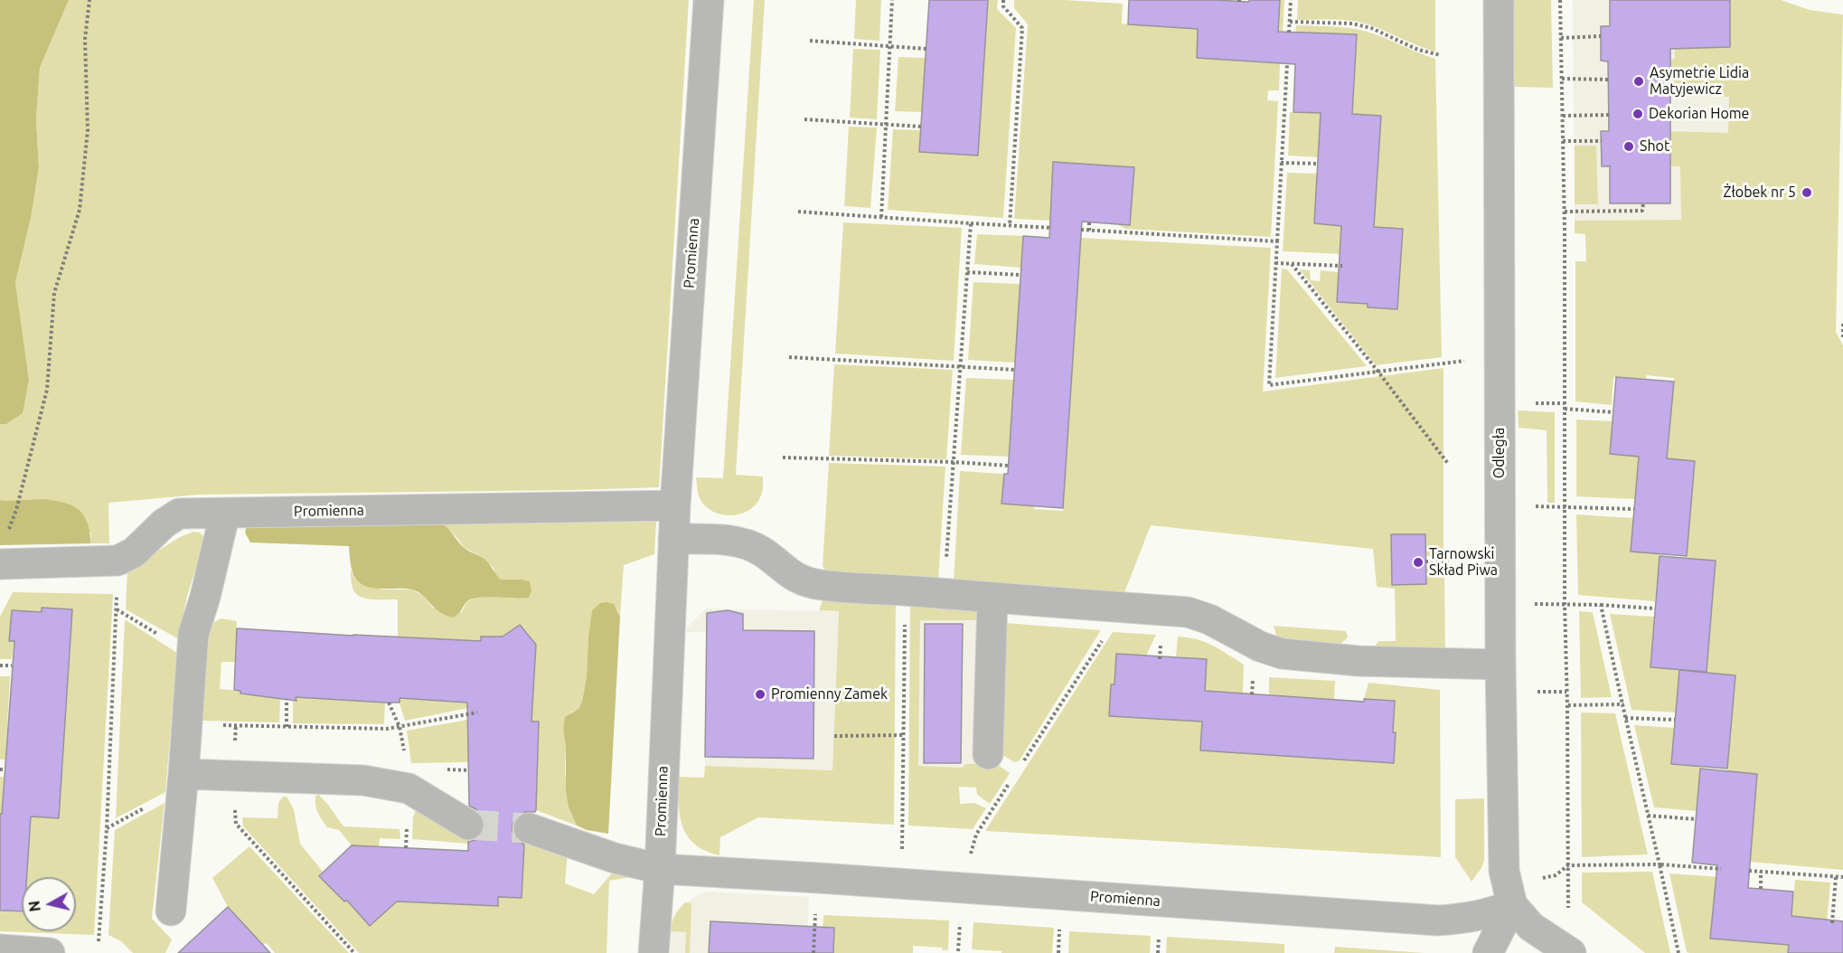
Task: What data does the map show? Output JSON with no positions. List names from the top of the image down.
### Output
{
  "streets": {
    "street": ["Promienna", "Odległa"]
  },
  "crossings": [
    ["Promienna", "Odległa"]
  ],
  "places": [
    "Asymetrie Lidia Matyjewicz",
    "Dekorian Home",
    "Shot",
    "Żłobek nr 5",
    "Tarnowski Skład Piwa",
    "Promienny Zamek"
  ],
  "north": "left"
}
